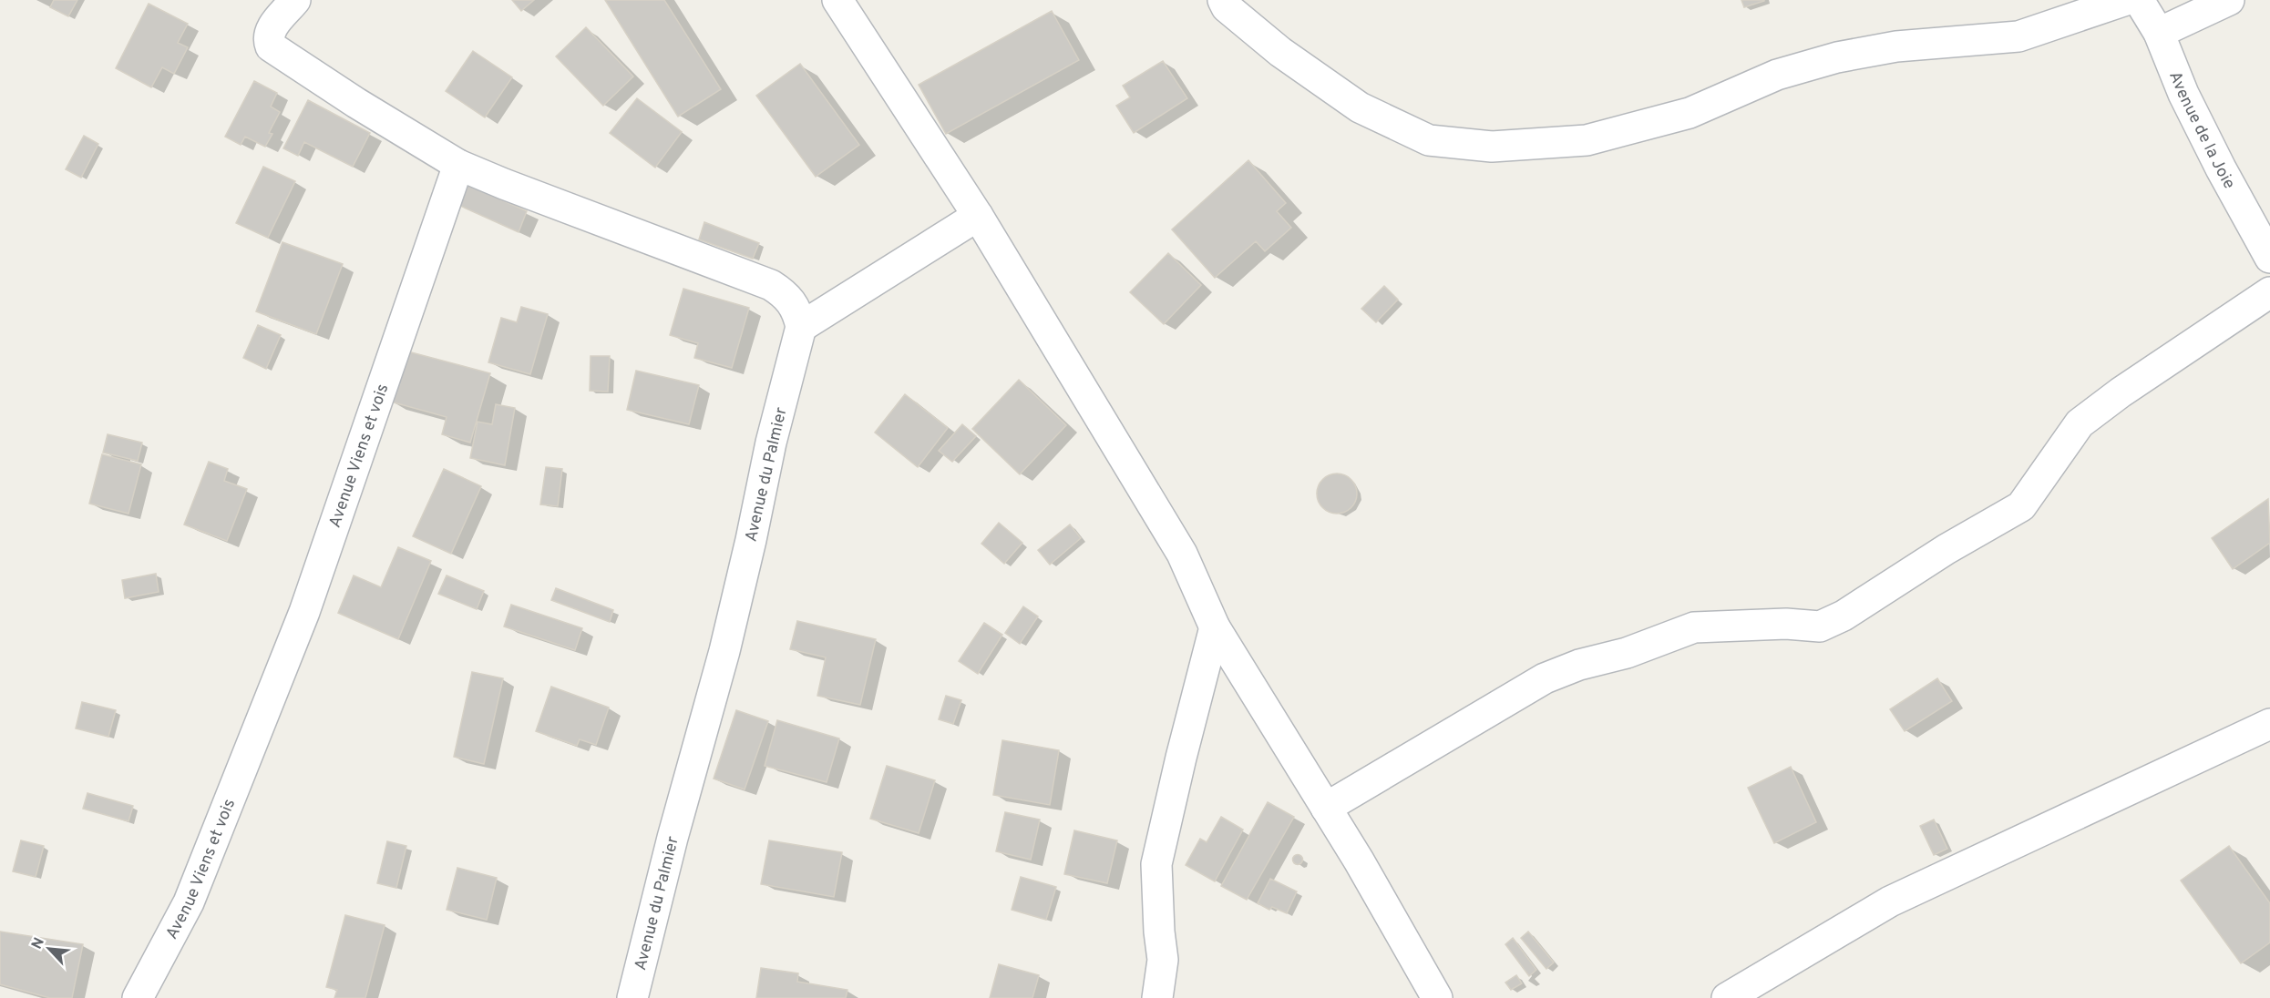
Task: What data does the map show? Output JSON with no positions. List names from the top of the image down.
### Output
{
  "streets": {
    "street": ["Avenue de la Joie", "Avenue Viens et vois", "Avenue du Palmier"]
  },
  "north": "top left"
}
